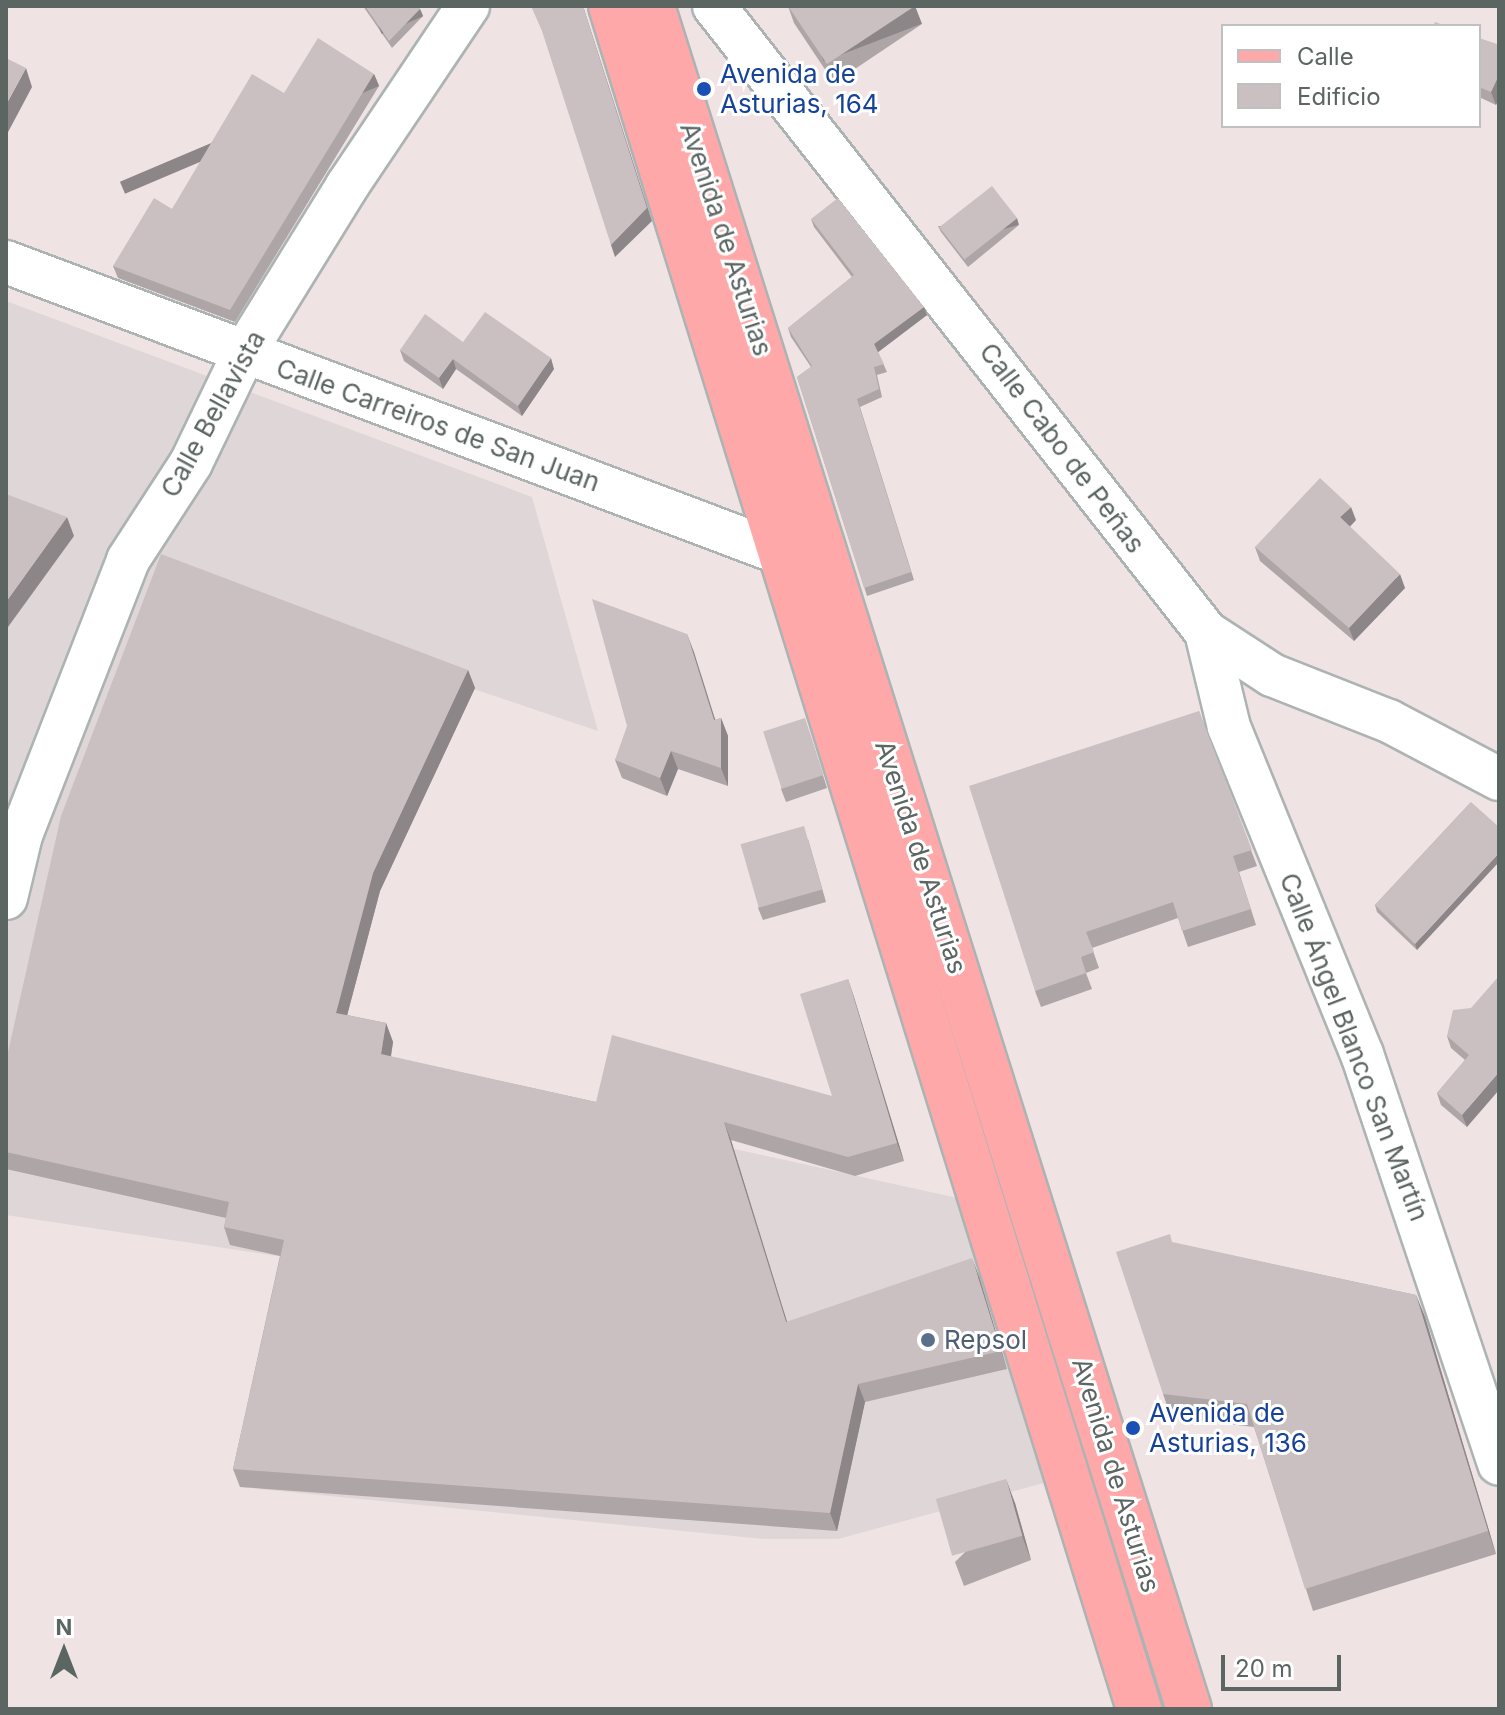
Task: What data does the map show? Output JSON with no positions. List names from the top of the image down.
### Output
{
  "streets": {
    "main road": ["Avenida de Asturias"],
    "street": [
      "Calle Bellavista",
      "Calle Carreiros de San Juan",
      "Calle Cabo de Peñas",
      "Calle Ángel Blanco San Martín"
    ]
  },
  "crossings": [
    ["Avenida de Asturias", "Calle Carreiros de San Juan"],
    ["Calle Bellavista", "Calle Carreiros de San Juan"],
    ["Calle Cabo de Peñas", "Calle Ángel Blanco San Martín"]
  ],
  "places": ["Avenida de Asturias, 164", "Repsol", "Avenida de Asturias, 136"],
  "legend": ["Calle", "Edificio"],
  "scale_bar": "20 m",
  "north": "top"
}
